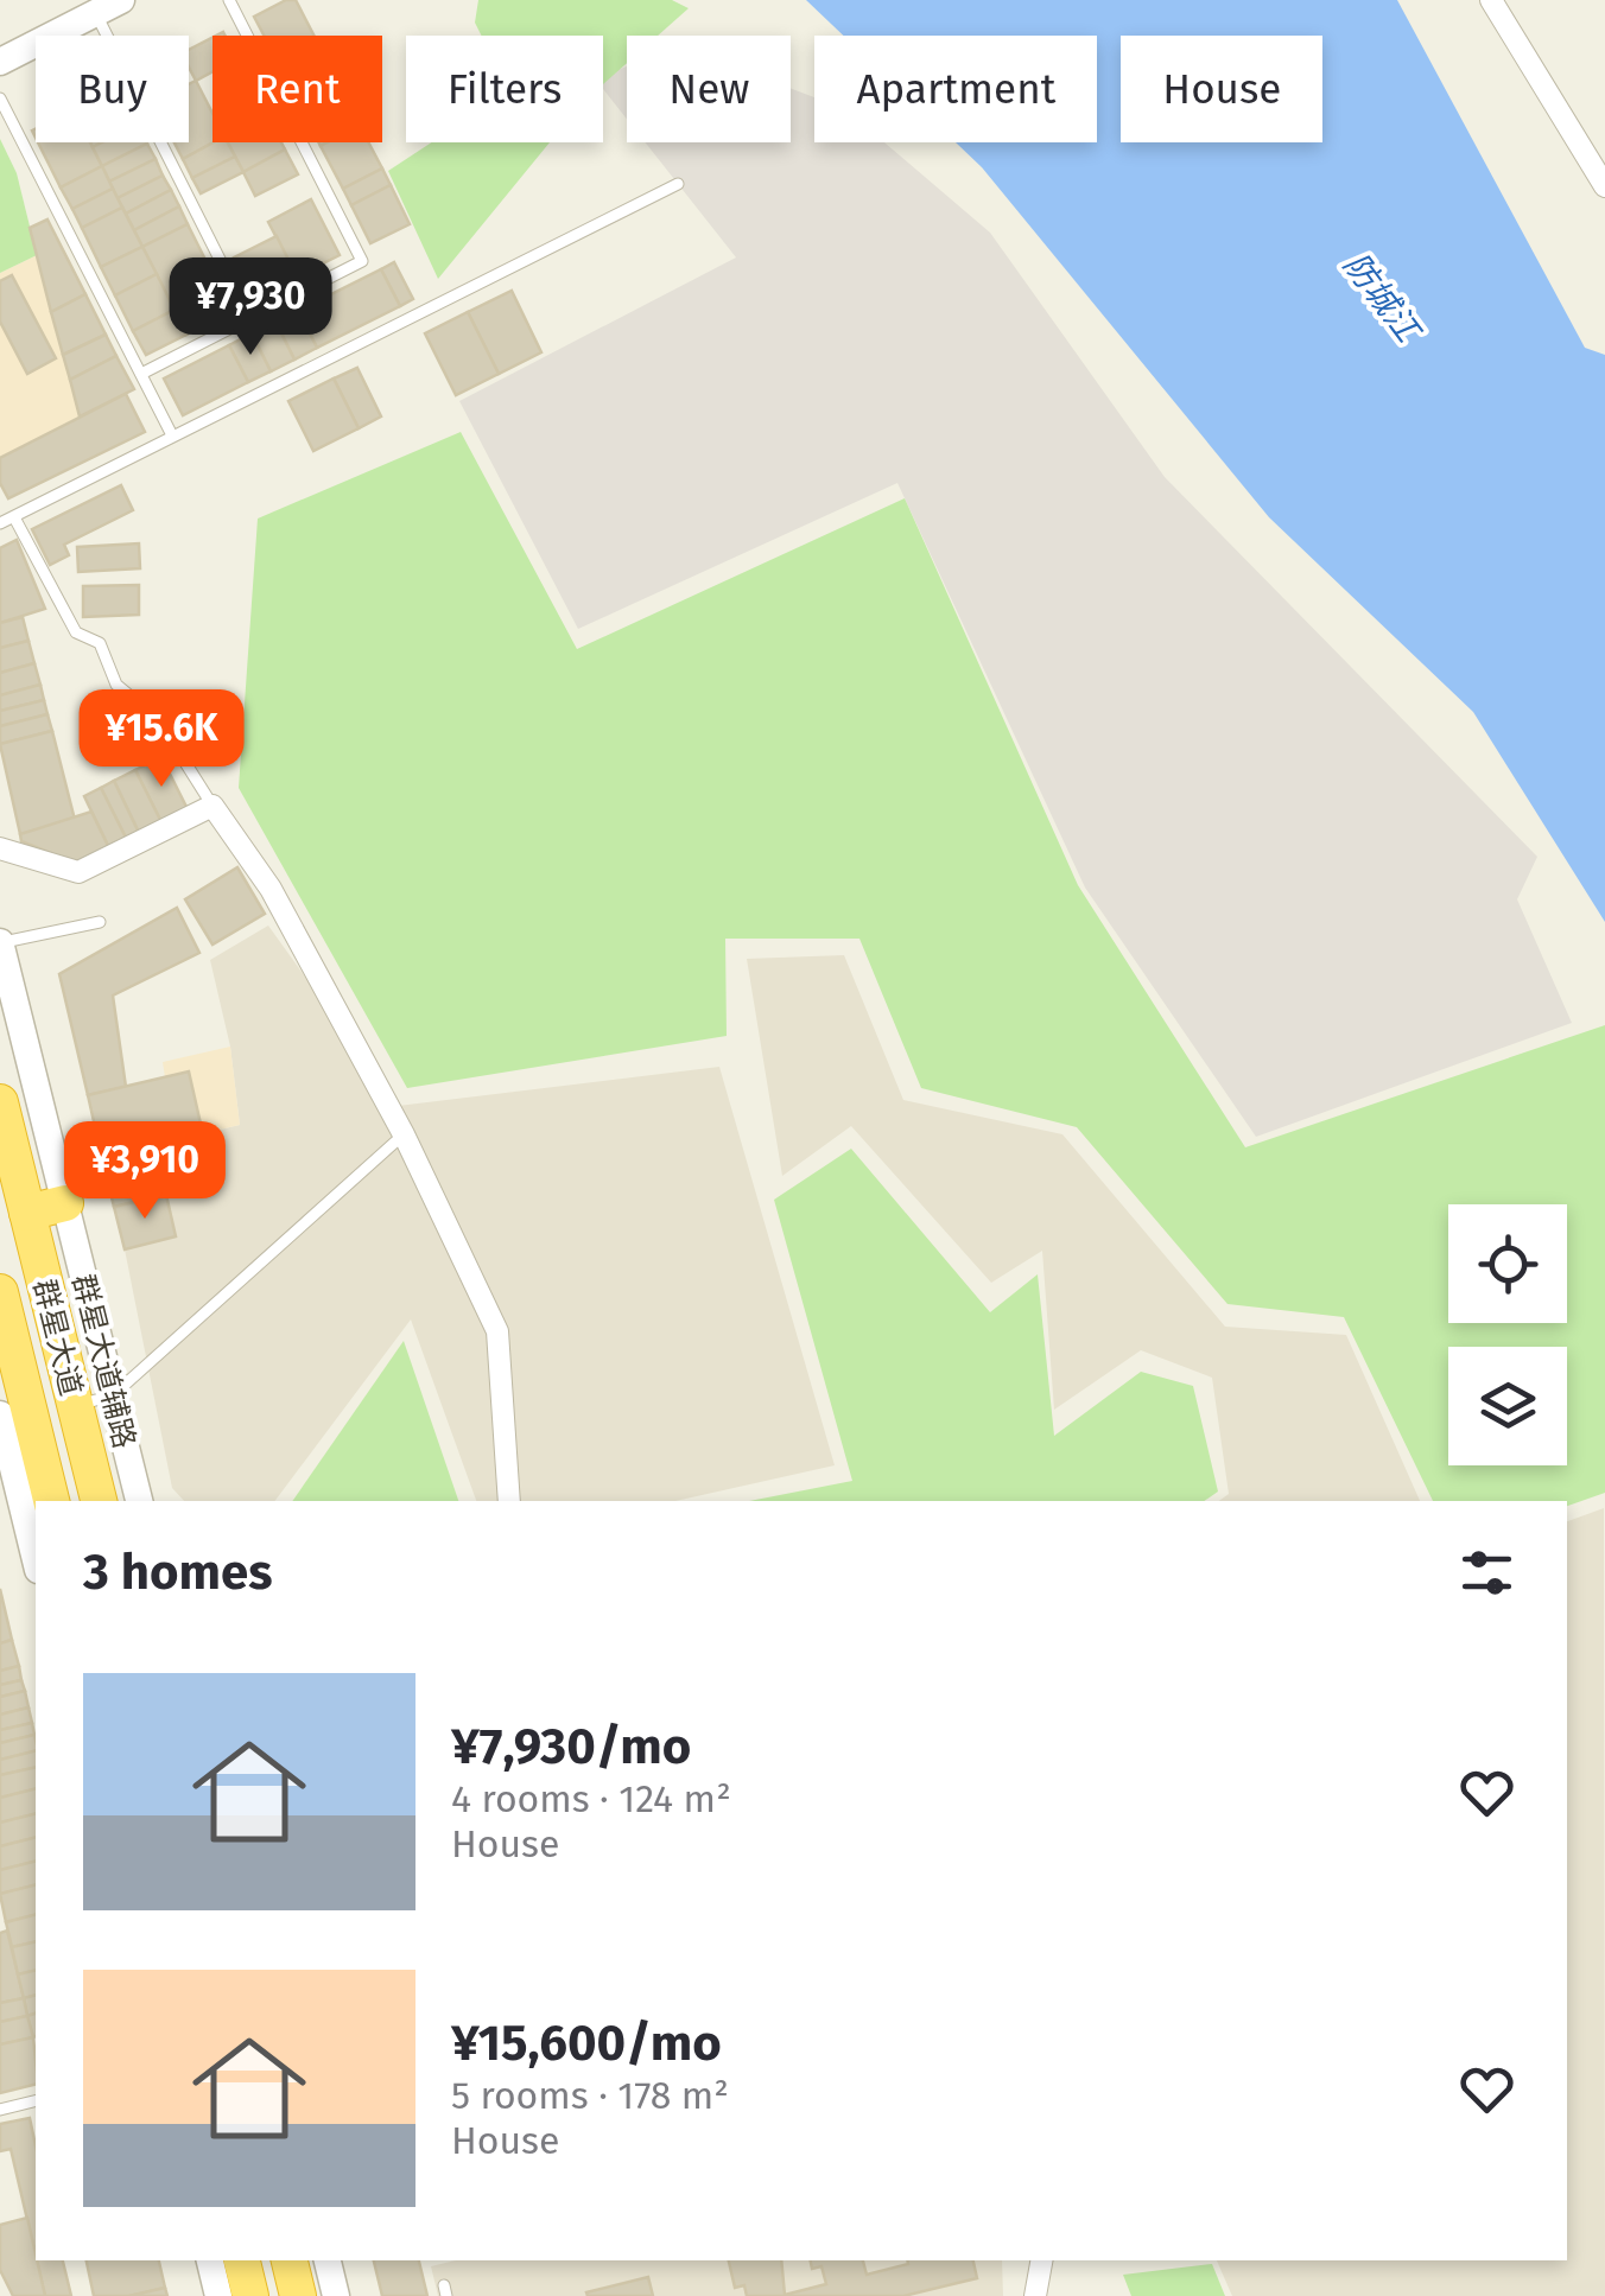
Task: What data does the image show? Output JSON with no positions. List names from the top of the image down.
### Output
{
  "streets": {
    "highway": ["群星大道"],
    "street": ["群星大道辅路"]
  },
  "water": ["防城江"],
  "page": {
    "chip": [
      "Buy",
      "Rent",
      "Filters",
      "New",
      "Apartment",
      "House"
    ],
    "price": ["¥7,930", "¥15.6K", "¥3,910"],
    "heading": "3 homes",
    "list": [
      {
        "name": "¥7,930/mo",
        "note": "4 rooms · 124 m² · House"
      },
      {
        "name": "¥15,600/mo",
        "note": "5 rooms · 178 m² · House"
      }
    ]
  }
}
